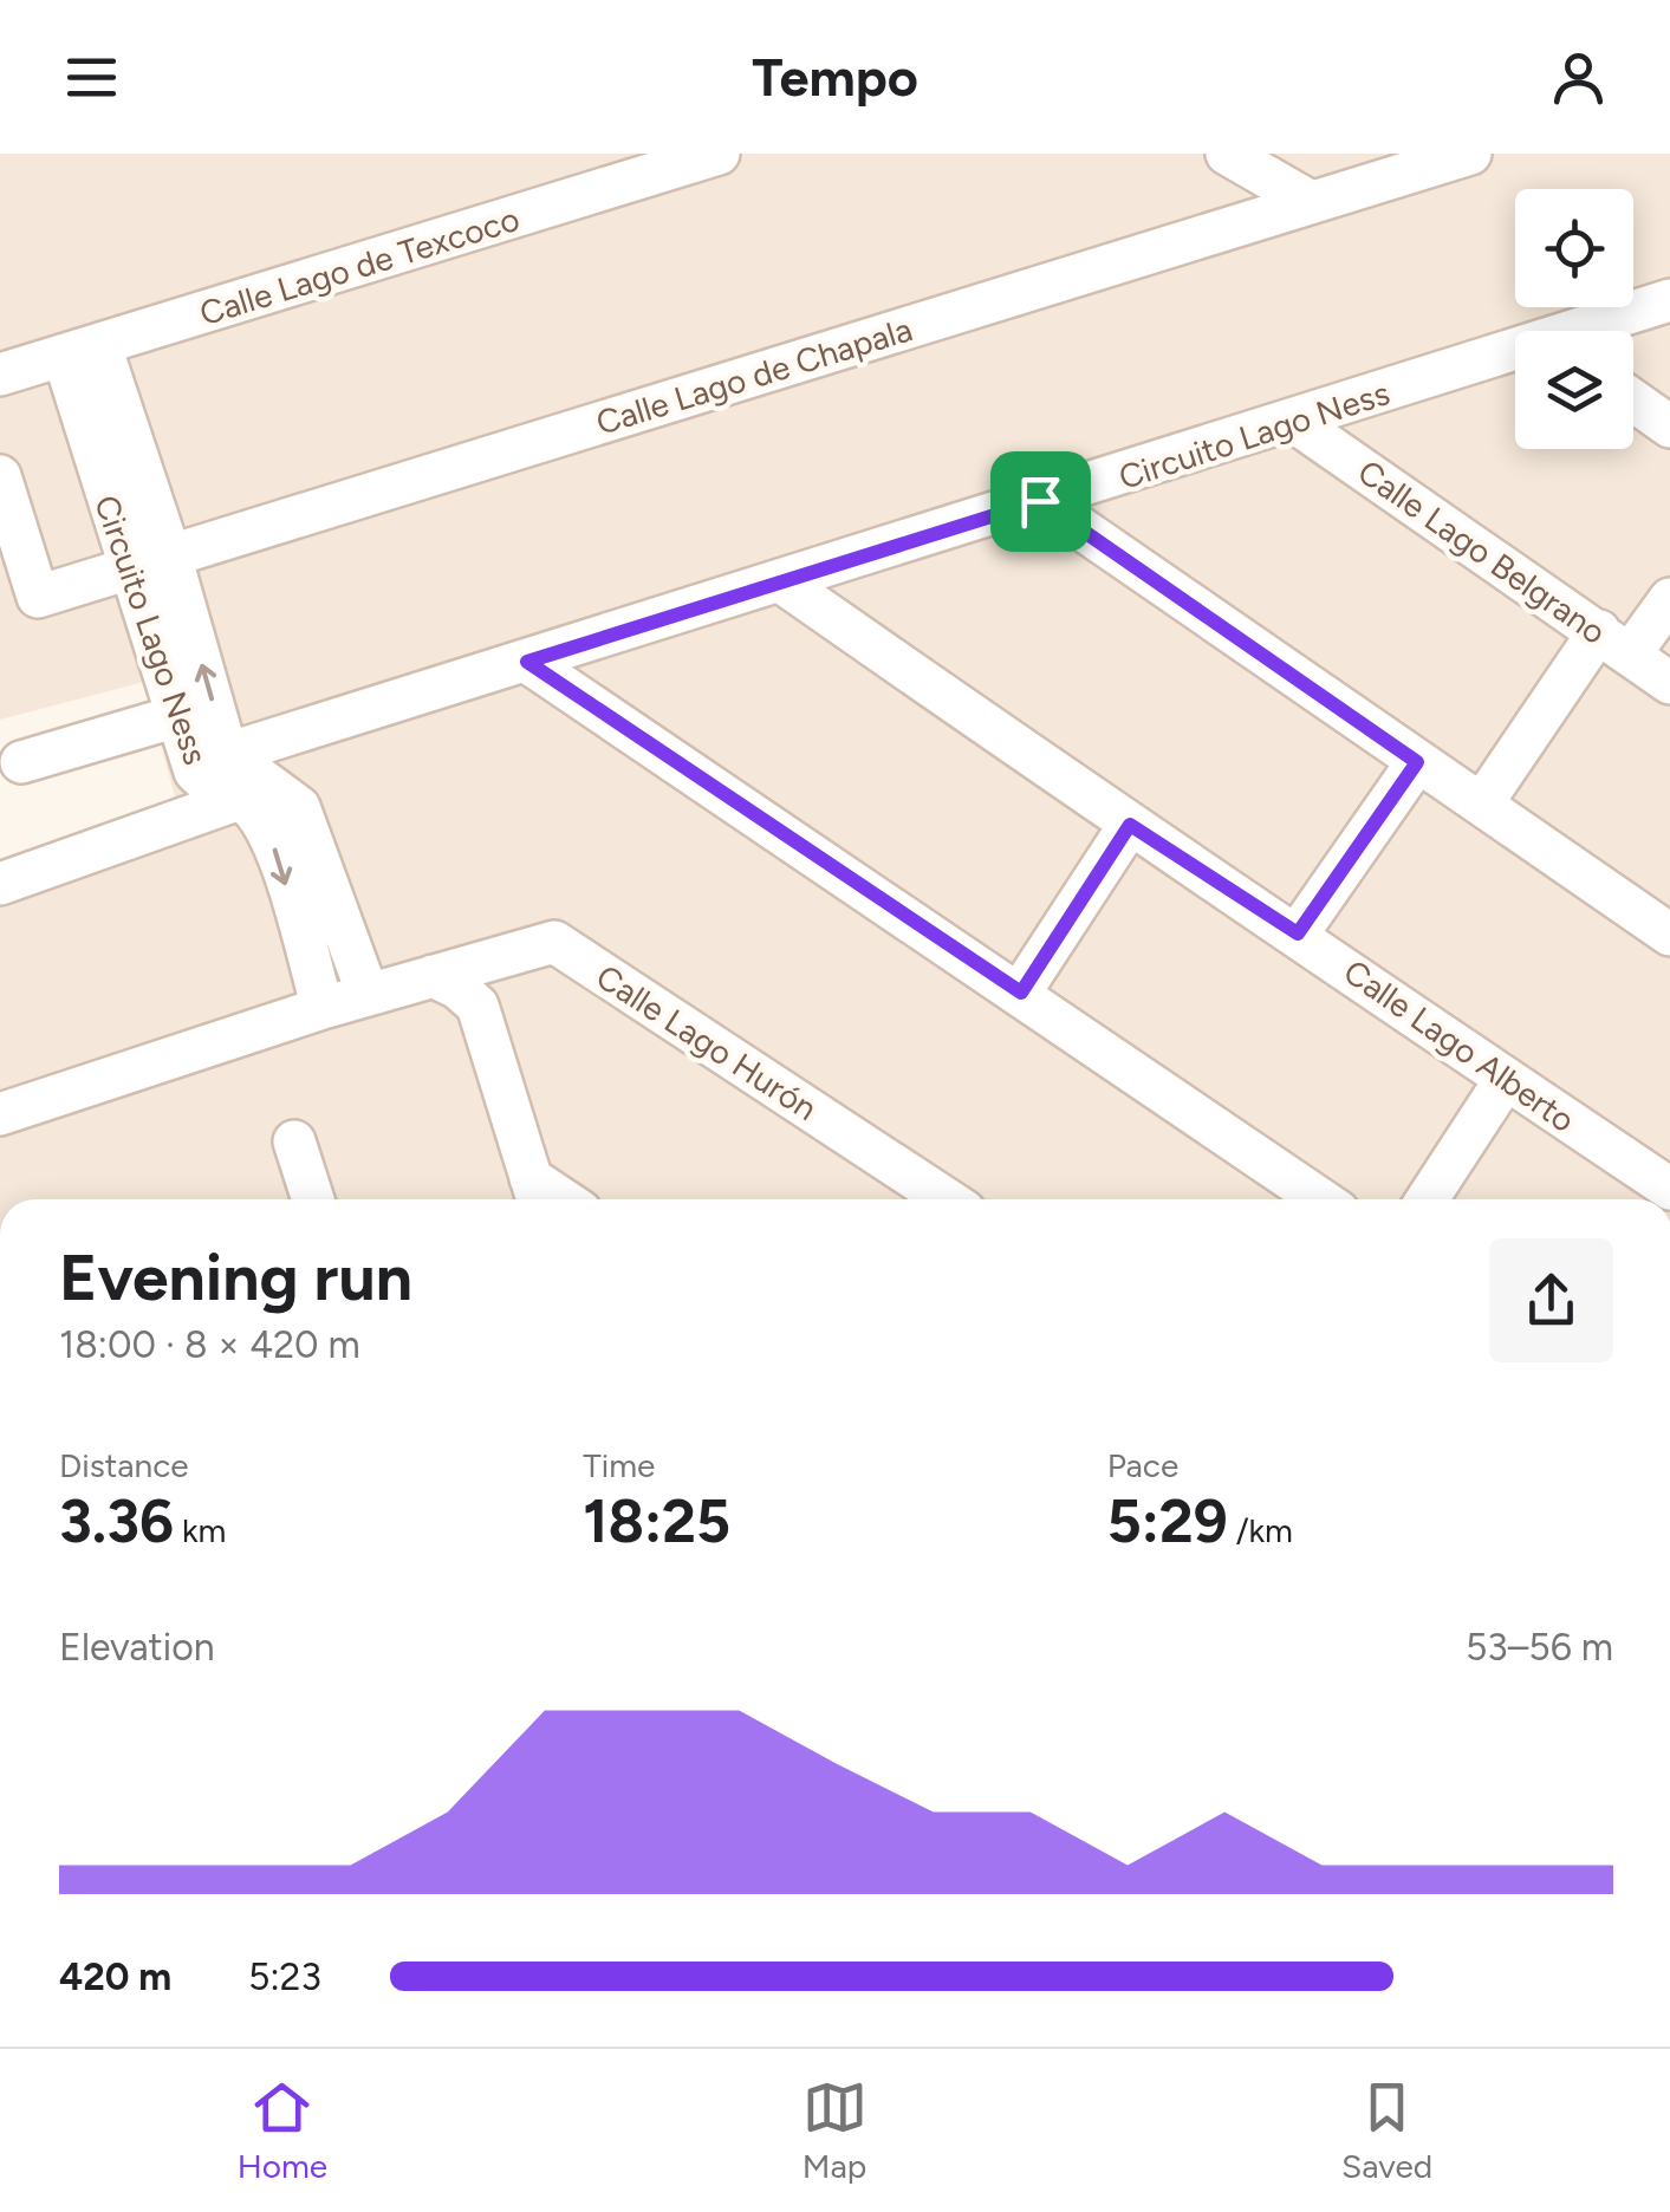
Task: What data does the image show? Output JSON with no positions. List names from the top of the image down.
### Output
{
  "streets": {
    "street": [
      "Calle Lago de Texcoco",
      "Calle Lago de Chapala",
      "Circuito Lago Ness",
      "Calle Lago Belgrano",
      "Calle Lago Hurón",
      "Calle Lago Alberto"
    ]
  },
  "crossings": [
    ["Calle Lago de Texcoco", "Circuito Lago Ness"],
    ["Calle Lago de Chapala", "Circuito Lago Ness"],
    ["Circuito Lago Ness", "Calle Lago Belgrano"],
    ["Circuito Lago Ness", "Calle Lago Hurón"],
    ["Circuito Lago Ness", "Calle Lago Alberto"]
  ],
  "page": {
    "header": "Tempo",
    "heading": ["Evening run", "18:00 · 8 × 420 m"],
    "stats": [
      ["Distance", "3.36 km"],
      ["Time", "18:25"],
      ["Pace", "5:29 /km"]
    ],
    "chart": ["Elevation", "53–56 m"],
    "list": [
      {
        "name": "420 m",
        "note": "5:23"
      }
    ],
    "tabs": ["Home", "Map", "Saved"]
  }
}
